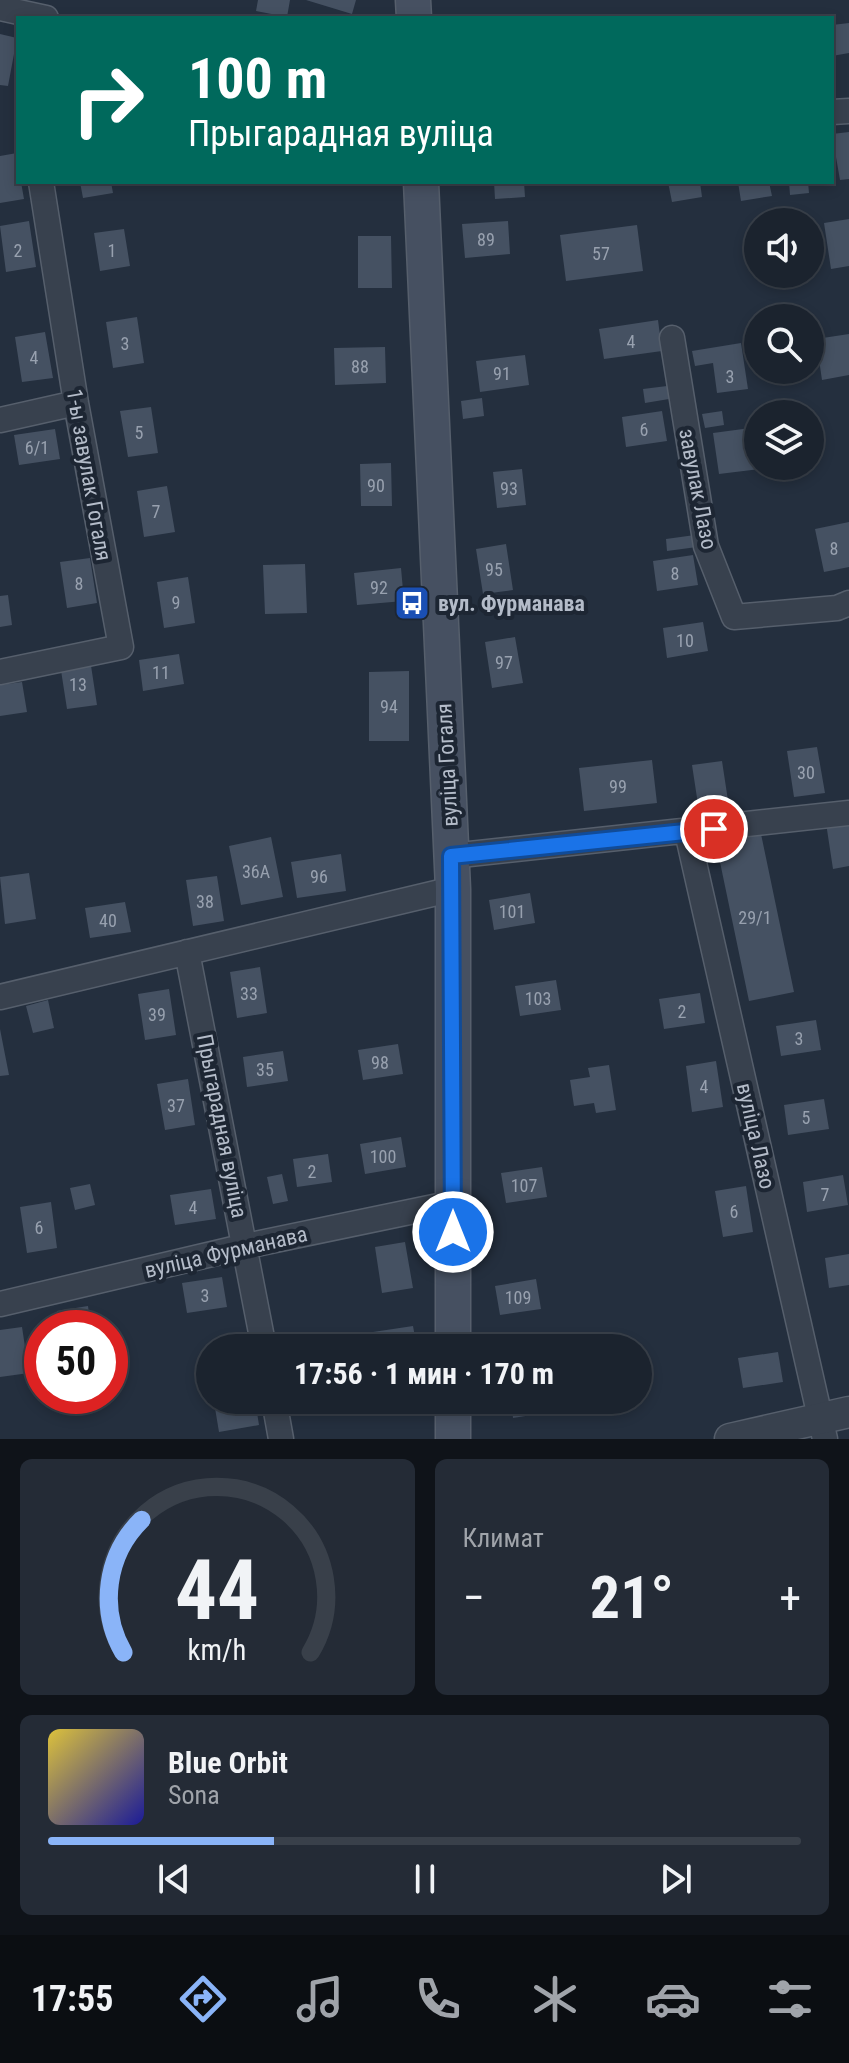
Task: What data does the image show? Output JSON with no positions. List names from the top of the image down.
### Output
{
  "streets": {
    "main road": ["вуліца Гогаля"],
    "street": [
      "1-ы завулак Гогаля",
      "завулак Лазо",
      "Прыгарадная вуліца",
      "вуліца Лазо",
      "вуліца Фурманава"
    ]
  },
  "crossings": [
    ["вуліца Гогаля", "вуліца Фурманава"],
    ["Прыгарадная вуліца", "вуліца Фурманава"]
  ],
  "places": {
    "bus stop": ["вул. Фурманава"]
  },
  "house_numbers": [
    "89",
    "2",
    "1",
    "57",
    "4",
    "3",
    "4",
    "88",
    "91",
    "3",
    "6",
    "5",
    "6/1",
    "90",
    "93",
    "7",
    "8",
    "95",
    "8",
    "8",
    "92",
    "9",
    "10",
    "97",
    "11",
    "13",
    "94",
    "30",
    "99",
    "36А",
    "96",
    "38",
    "101",
    "29/1",
    "40",
    "33",
    "103",
    "2",
    "39",
    "3",
    "98",
    "35",
    "4",
    "37",
    "5",
    "100",
    "2",
    "107",
    "7",
    "4",
    "6",
    "6",
    "3",
    "109"
  ],
  "page": {
    "turn": ["100 m", "Прыгарадная вуліца"],
    "limit": "50",
    "trip": "17:56 · 1 мин · 170 m",
    "tile": "Климат",
    "heat": ["−", "21°", "+"],
    "song": ["Blue Orbit", "Sona"],
    "tabs": "17:55",
    "gauge": ["44", "km/h"]
  }
}
